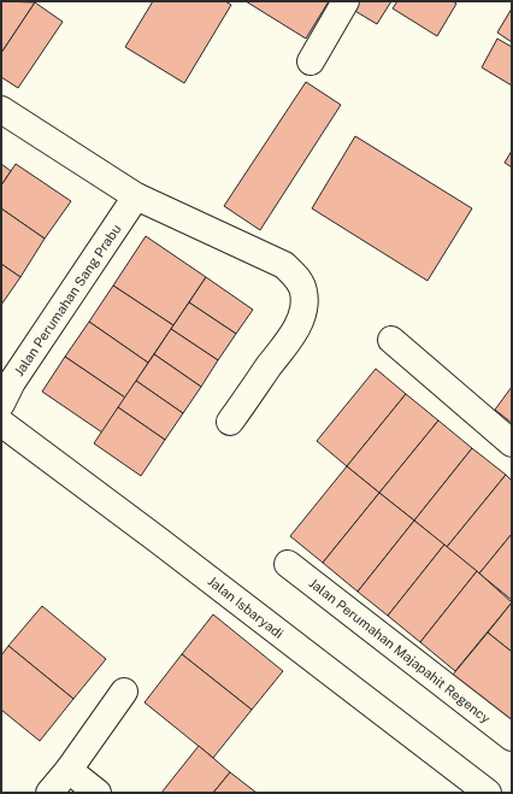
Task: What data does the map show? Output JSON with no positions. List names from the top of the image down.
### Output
{
  "streets": {
    "street": ["Jalan Perumahan Sang Prabu", "Jalan Isbaryadi", "Jalan Perumahan Majapahit Regency"]
  }
}
